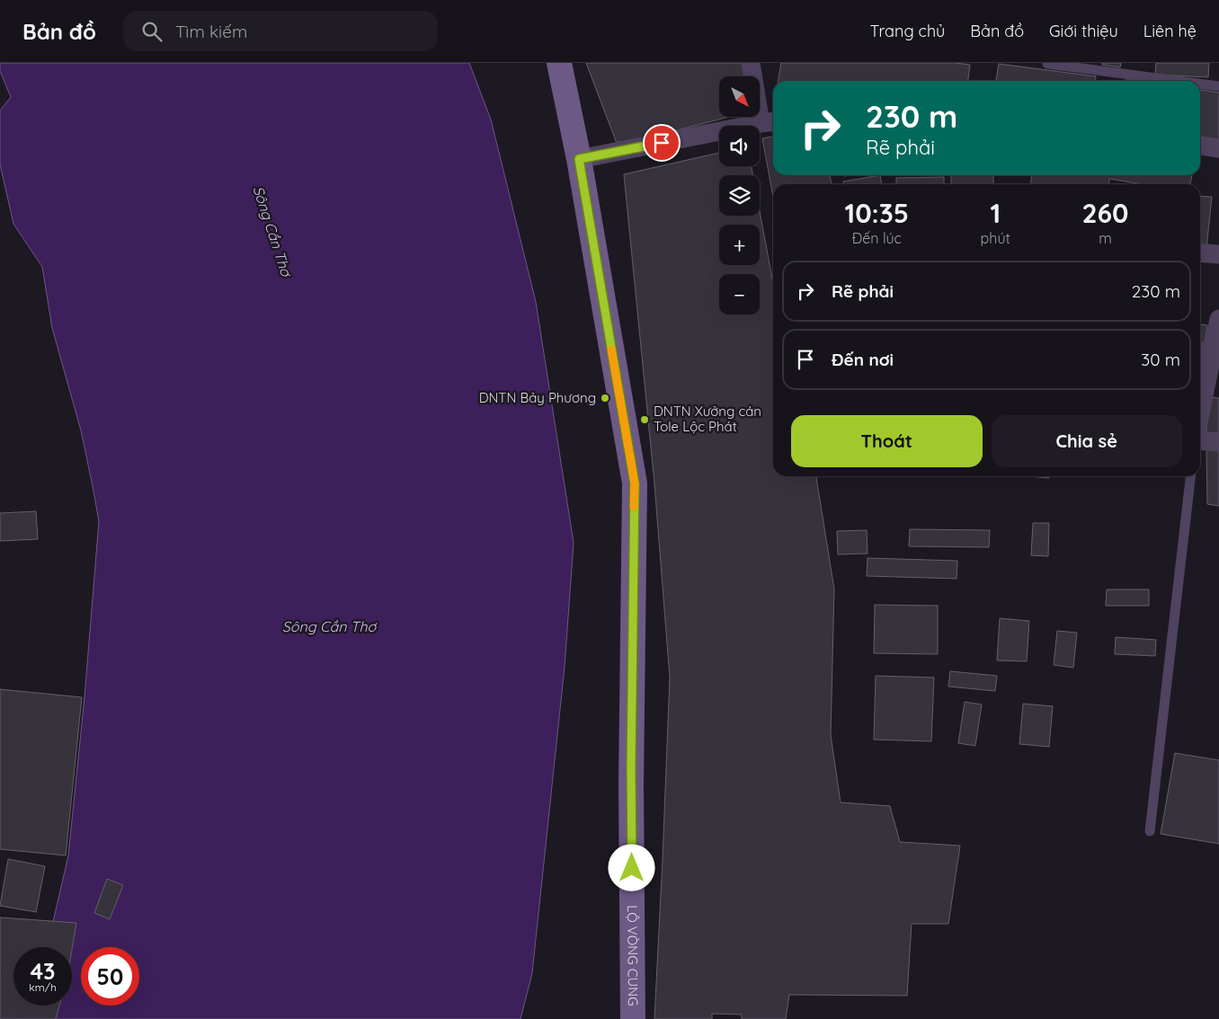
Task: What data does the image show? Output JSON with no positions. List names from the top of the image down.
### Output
{
  "streets": {
    "main road": ["LỘ VÒNG CUNG"]
  },
  "water": ["Sông Cần Thơ"],
  "places": ["DNTN Bảy Phương", "DNTN Xưởng cán Tole Lộc Phát"],
  "north": "bottom right",
  "page": {
    "header": "Bản đồ",
    "search": "Tìm kiếm",
    "nav": [
      "Trang chủ",
      "Bản đồ",
      "Giới thiệu",
      "Liên hệ"
    ],
    "map_buttons": ["+", "−"],
    "turn": ["230 m", "Rẽ phải"],
    "eta": [
      "10:35",
      "Đến lúc",
      "1",
      "phút",
      "260",
      "m"
    ],
    "list": [
      {
        "name": "Rẽ phải",
        "value": "230 m"
      },
      {
        "name": "Đến nơi",
        "value": "30 m"
      }
    ],
    "buttons": ["Thoát", "Chia sẻ"],
    "speed": "43 km/h",
    "limit": "50"
  }
}
